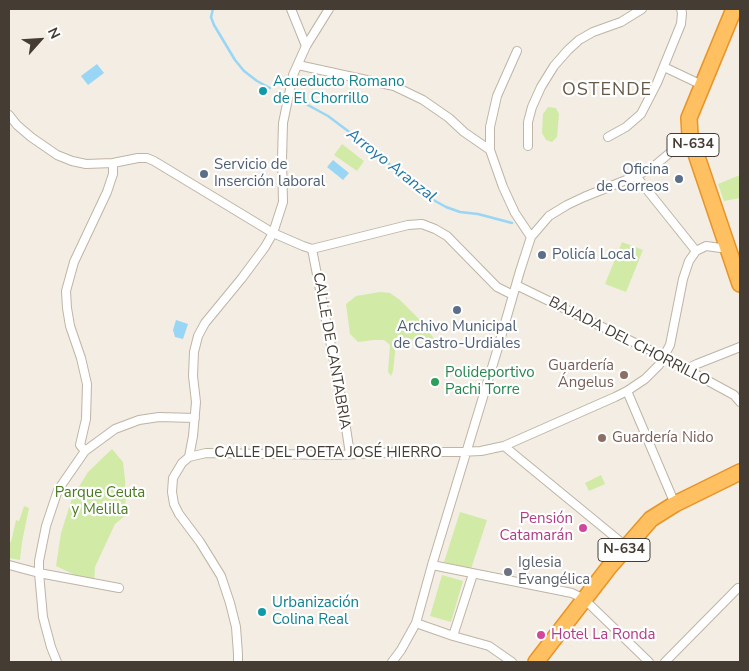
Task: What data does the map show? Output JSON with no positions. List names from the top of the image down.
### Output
{
  "streets": {
    "highway": ["N-634"],
    "street": ["BAJADA DEL CHORRILLO", "CALLE DE CANTABRIA", "CALLE DEL POETA JOSÉ HIERRO"]
  },
  "crossings": [
    ["BAJADA DEL CHORRILLO", "CALLE DEL POETA JOSÉ HIERRO"],
    ["CALLE DE CANTABRIA", "CALLE DEL POETA JOSÉ HIERRO"]
  ],
  "districts": ["OSTENDE"],
  "water": ["Arroyo Aranzal"],
  "parks": ["Parque Ceuta y Melilla"],
  "places": [
    "Acueducto Romano de El Chorrillo",
    "Servicio de Inserción laboral",
    "Oficina de Correos",
    "Policía Local",
    "Archivo Municipal de Castro-Urdiales",
    "Guardería Ángelus",
    "Polideportivo Pachi Torre",
    "Guardería Nido",
    "Pensión Catamarán",
    "Iglesia Evangélica",
    "Urbanización Colina Real",
    "Hotel La Ronda"
  ],
  "north": "top right"
}
